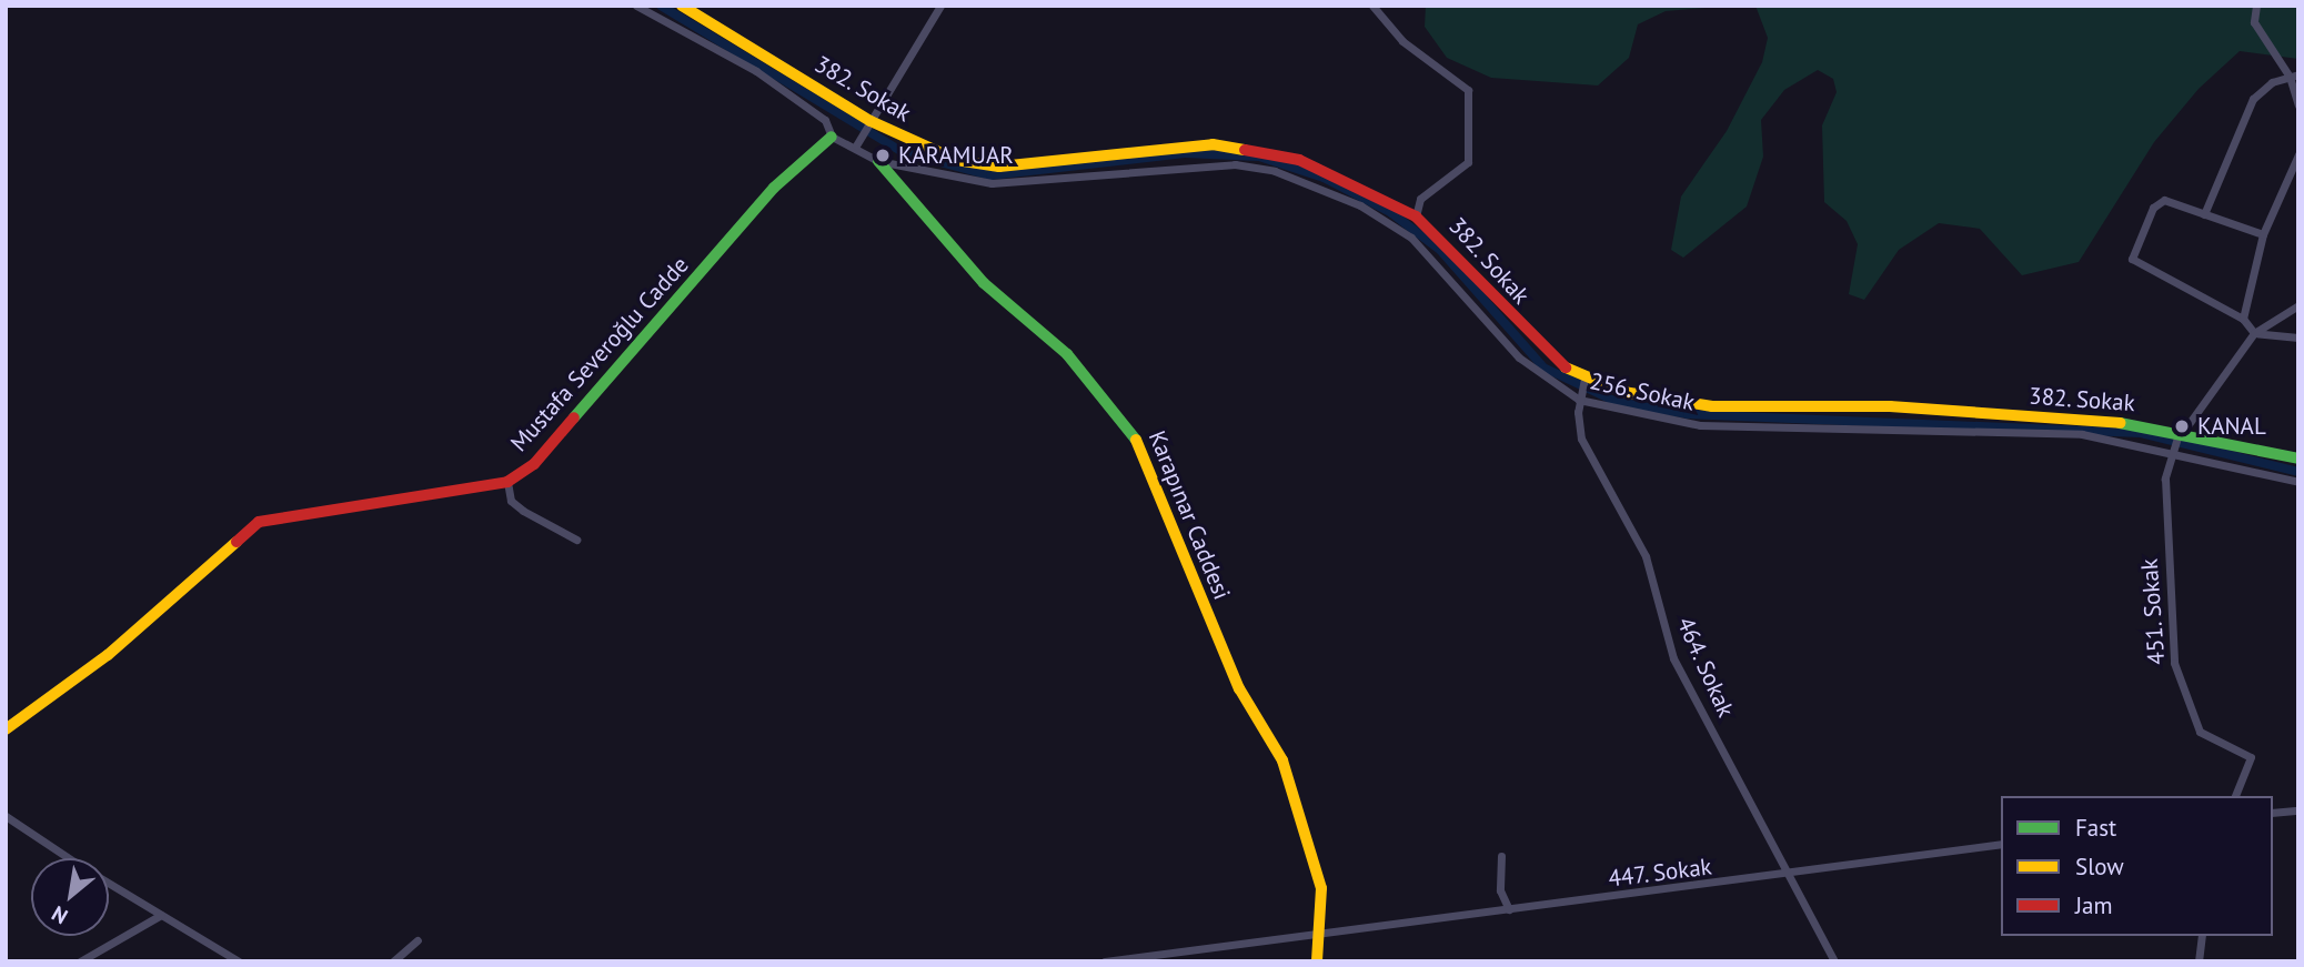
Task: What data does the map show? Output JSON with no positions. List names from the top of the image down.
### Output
{
  "streets": {
    "street": [
      "382. Sokak",
      "Mustafa Severoğlu Cadde",
      "256. Sokak",
      "Karapınar Caddesi",
      "451. Sokak",
      "464. Sokak",
      "447. Sokak"
    ]
  },
  "crossings": [
    ["382. Sokak", "256. Sokak"],
    ["382. Sokak", "451. Sokak"],
    ["382. Sokak", "464. Sokak"],
    ["Mustafa Severoğlu Cadde", "256. Sokak"],
    ["256. Sokak", "Karapınar Caddesi"],
    ["256. Sokak", "451. Sokak"],
    ["256. Sokak", "464. Sokak"],
    ["Karapınar Caddesi", "447. Sokak"],
    ["464. Sokak", "447. Sokak"]
  ],
  "places": ["KARAMUAR", "KANAL"],
  "legend": ["Fast", "Slow", "Jam"],
  "north": "bottom left"
}
